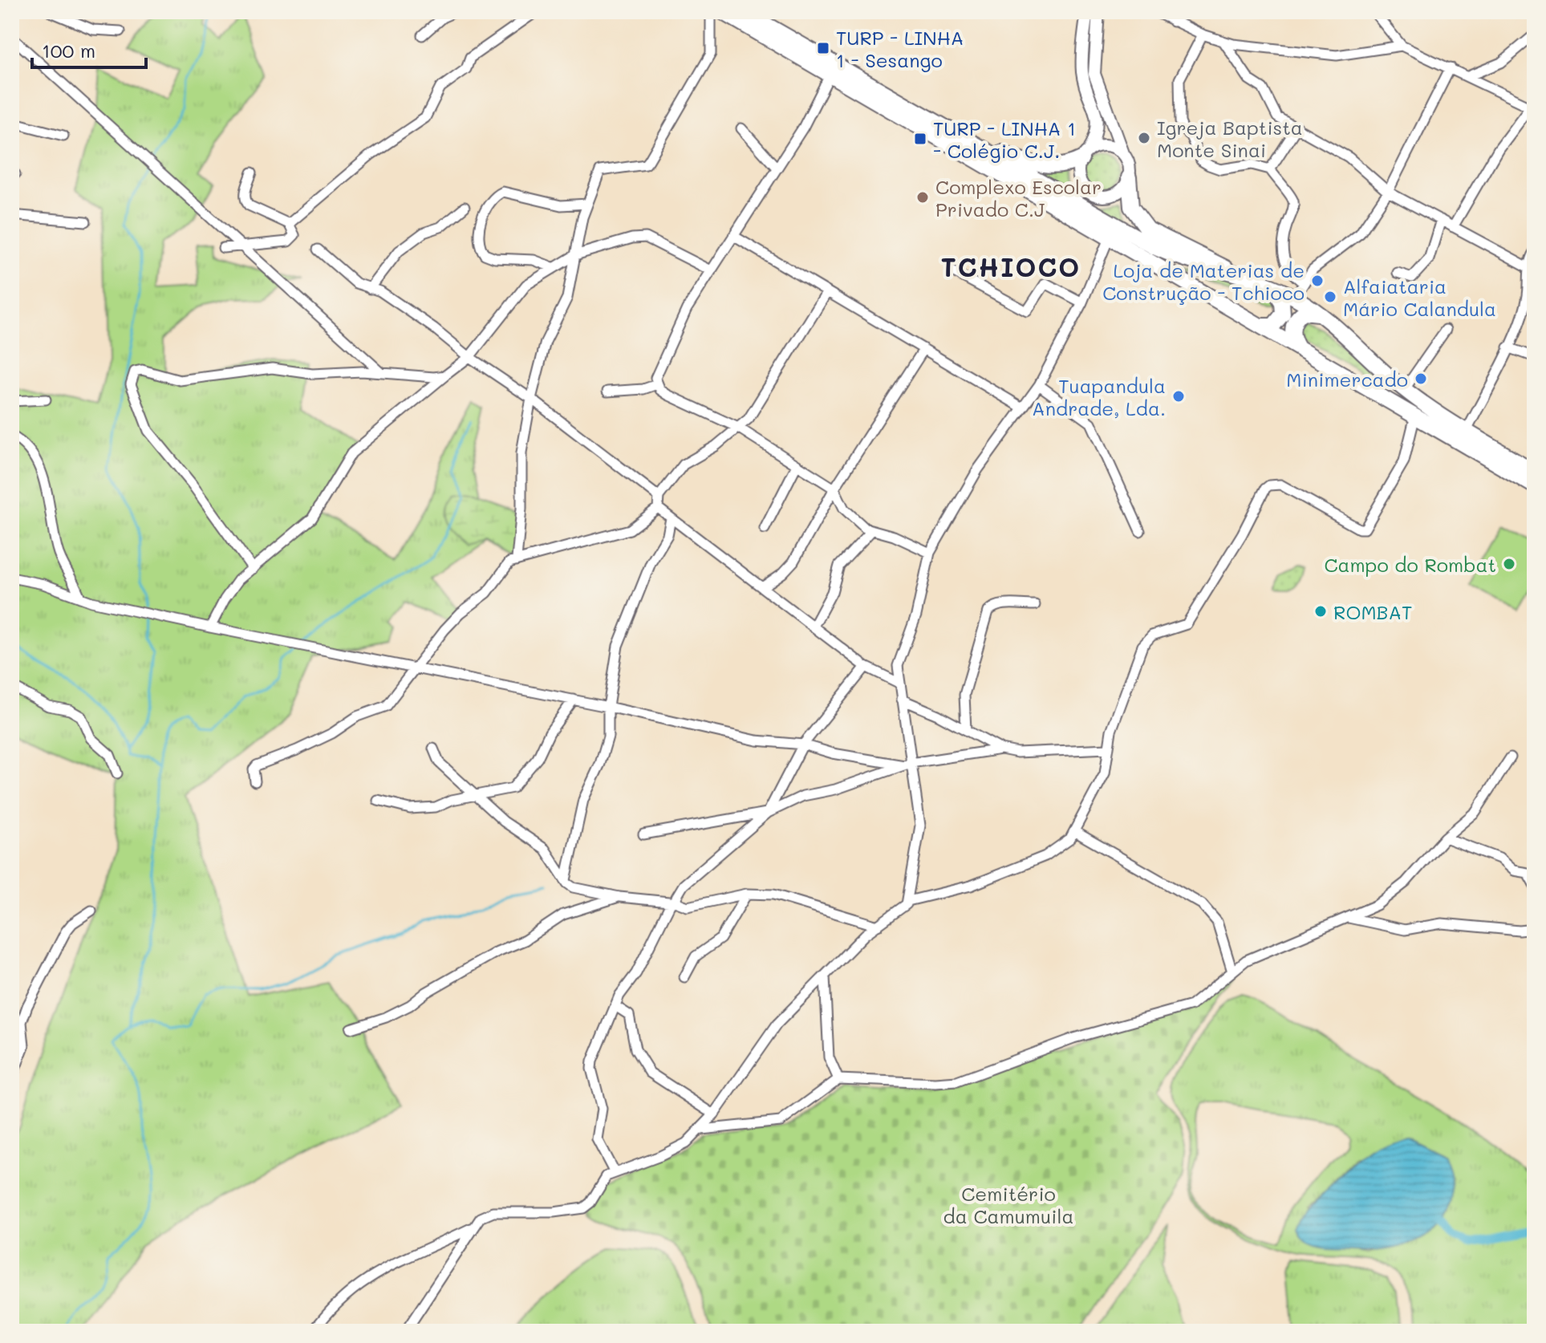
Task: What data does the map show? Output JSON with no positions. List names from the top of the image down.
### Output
{
  "districts": ["TCHIOCO"],
  "parks": ["Cemitério da Camumuila"],
  "places": {
    "transit": ["TURP - LINHA 1 - Sesango", "TURP - LINHA 1 - Colégio C.J."],
    "other": [
      "Igreja Baptista Monte Sinai",
      "Complexo Escolar Privado C.J",
      "Loja de Materias de Construção - Tchioco",
      "Alfaiataria Mário Calandula",
      "Minimercado",
      "Tuapandula Andrade, Lda.",
      "Campo do Rombat",
      "ROMBAT"
    ]
  },
  "scale_bar": "100 m"
}
